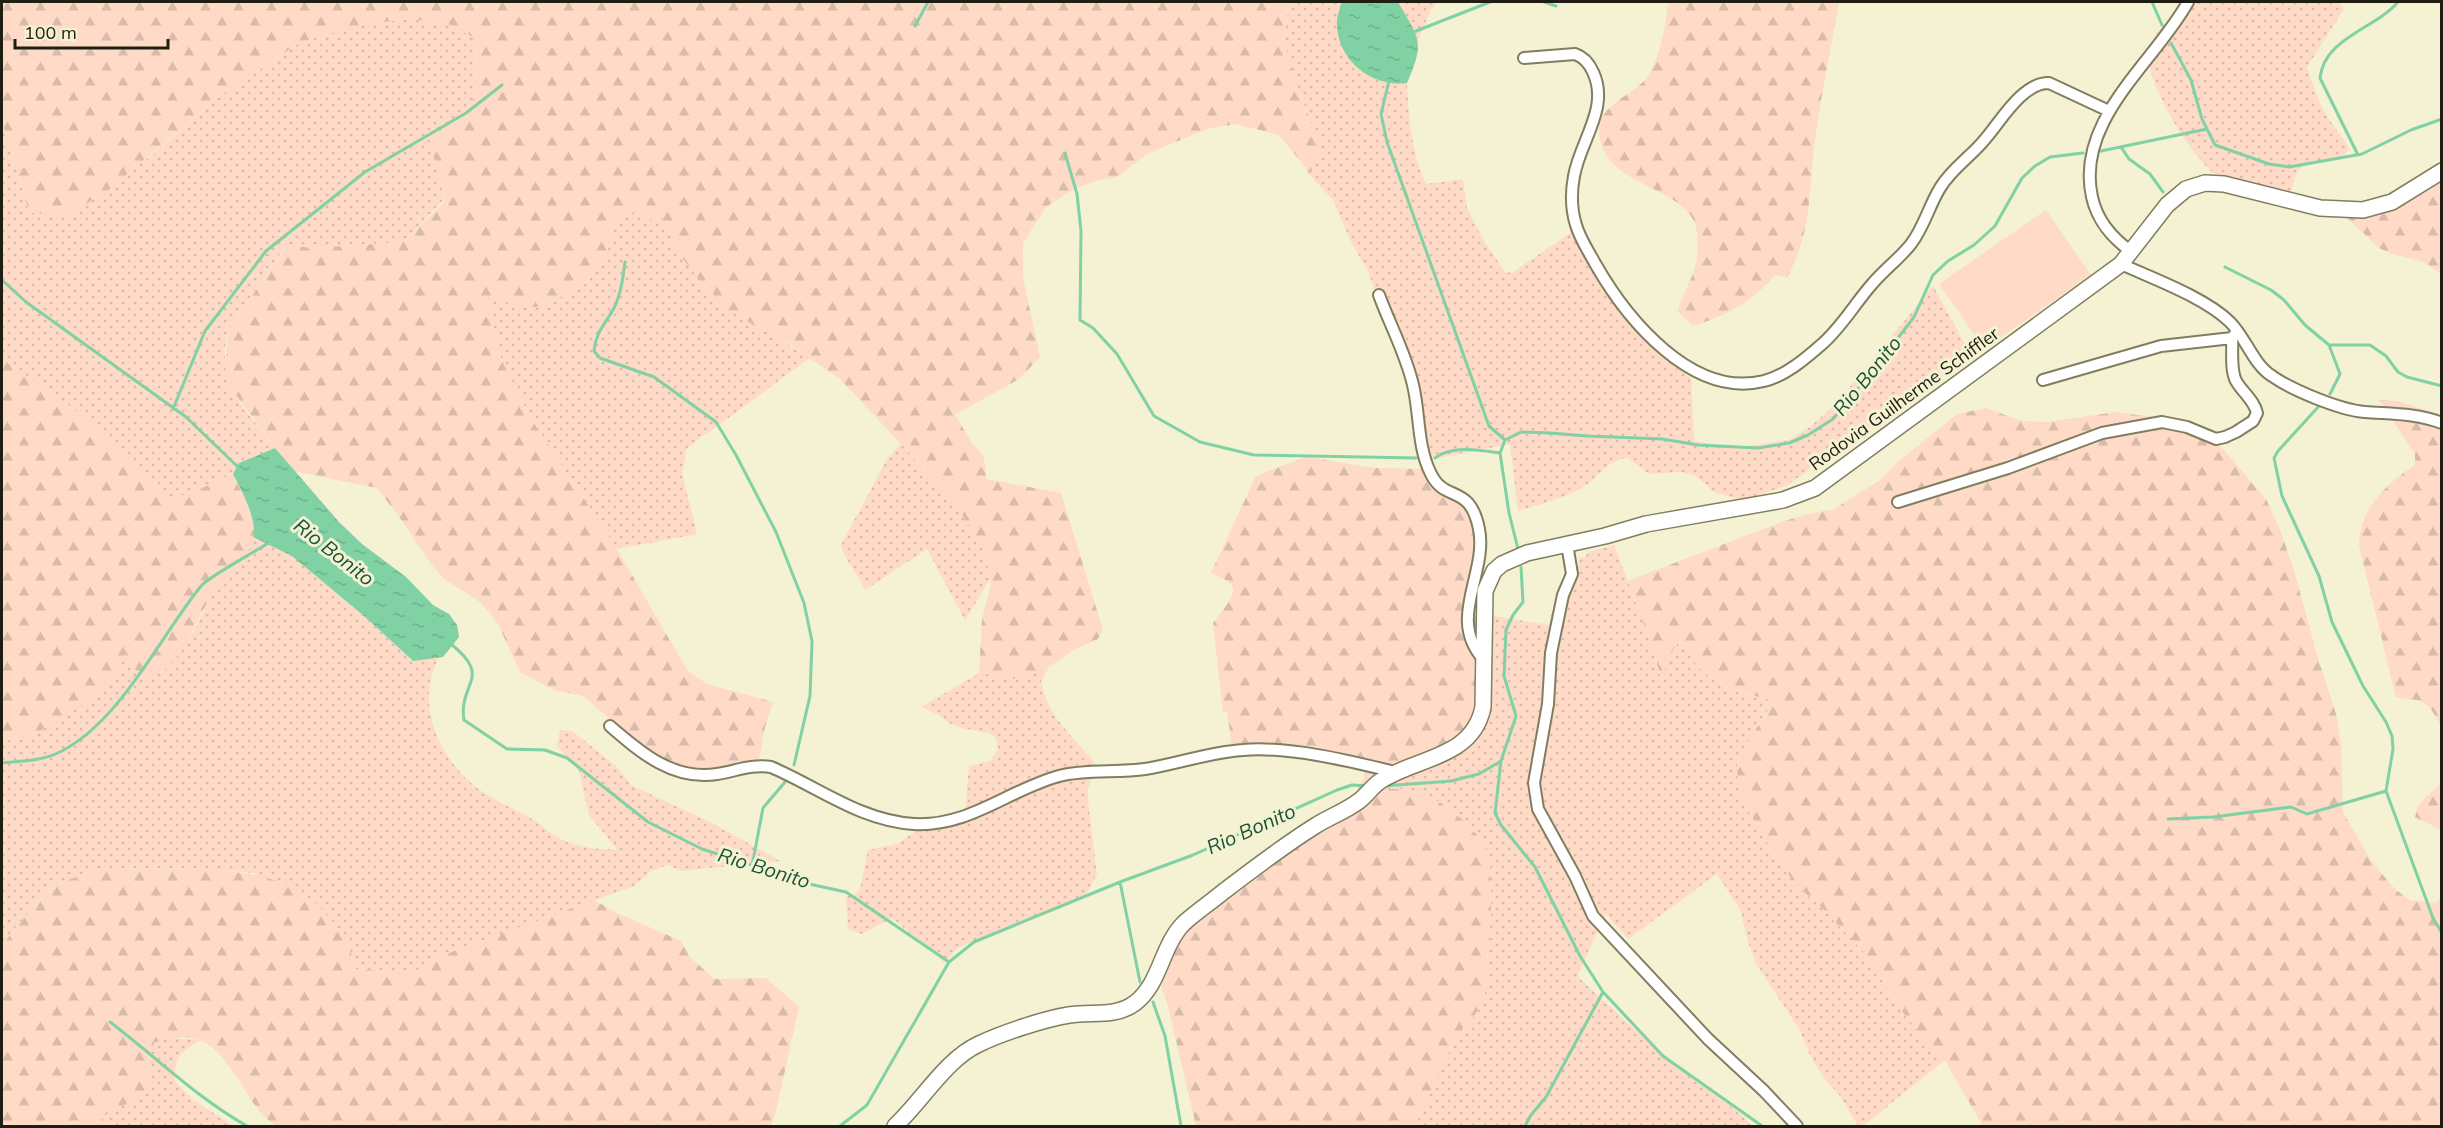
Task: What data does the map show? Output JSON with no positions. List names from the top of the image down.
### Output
{
  "streets": {
    "street": ["Rodovia Guilherme Schiffler"]
  },
  "water": ["Rio Bonito"],
  "scale_bar": "100 m"
}
